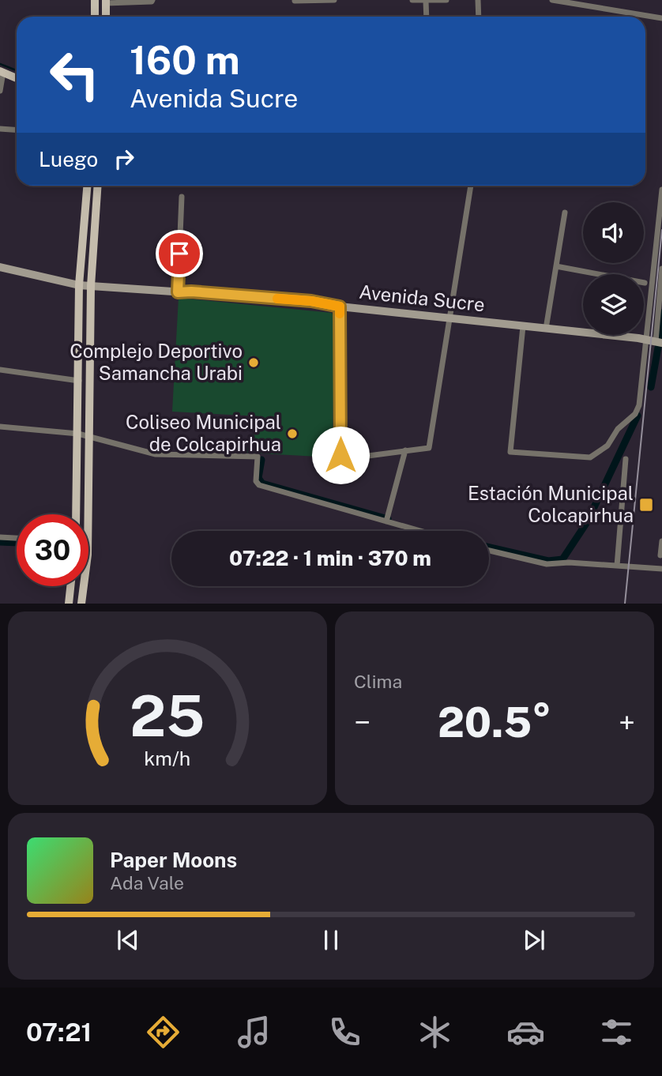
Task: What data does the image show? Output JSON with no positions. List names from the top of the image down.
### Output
{
  "streets": {
    "street": ["Avenida Sucre"]
  },
  "places": {
    "other": ["Complejo Deportivo Samancha Urabi", "Coliseo Municipal de Colcapirhua"],
    "transit": ["Estación Municipal Colcapirhua"]
  },
  "page": {
    "turn": ["160 m", "Avenida Sucre"],
    "then": "Luego",
    "limit": "30",
    "trip": "07:22 · 1 min · 370 m",
    "tile": "Clima",
    "heat": ["−", "20.5°", "+"],
    "song": ["Paper Moons", "Ada Vale"],
    "tabs": "07:21",
    "gauge": ["25", "km/h"]
  }
}
